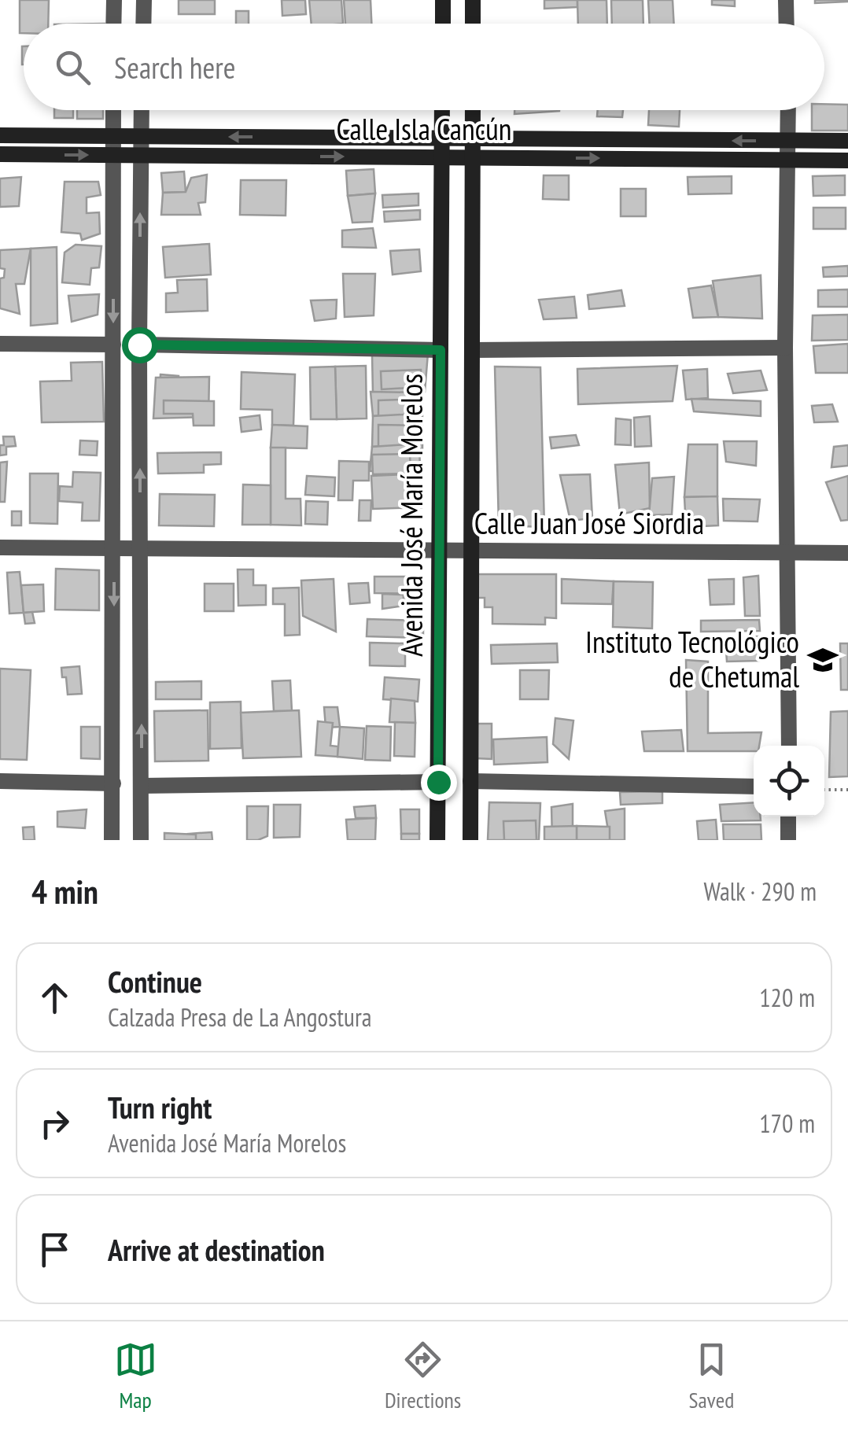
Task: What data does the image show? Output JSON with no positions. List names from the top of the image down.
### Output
{
  "streets": {
    "street": ["Calle Isla Cancún", "Avenida José María Morelos", "Calle Juan José Siordia"]
  },
  "crossings": [
    ["Calle Isla Cancún", "Avenida José María Morelos"],
    ["Avenida José María Morelos", "Calle Juan José Siordia"]
  ],
  "places": {
    "school or university": ["Instituto Tecnológico de Chetumal"]
  },
  "page": {
    "search": "Search here",
    "heading": ["4 min", "Walk · 290 m"],
    "list": [
      ["Continue", "Calzada Presa de La Angostura", "120 m"],
      ["Turn right", "Avenida José María Morelos", "170 m"],
      "Arrive at destination"
    ],
    "nav": ["Map", "Directions", "Saved"]
  }
}
